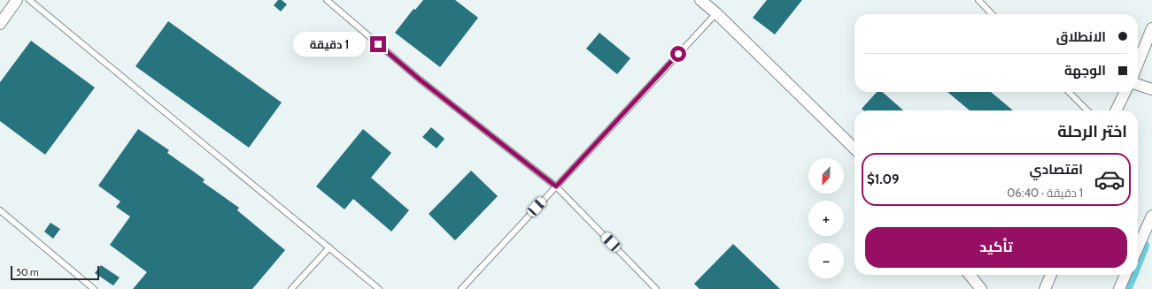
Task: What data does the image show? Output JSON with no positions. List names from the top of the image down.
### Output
{
  "scale_bar": "50 m",
  "north": "bottom left",
  "page": {
    "banner": ["الانطلاق", "الوجهة"],
    "bubble": "1 دقيقة",
    "heading": "اختر الرحلة",
    "list": [
      {
        "name": "اقتصادي",
        "note": "1 دقيقة · 06:40",
        "value": "$1.09"
      }
    ],
    "map_buttons": ["+", "−"],
    "buttons": "تأكيد",
    "scale": "50 m"
  }
}
